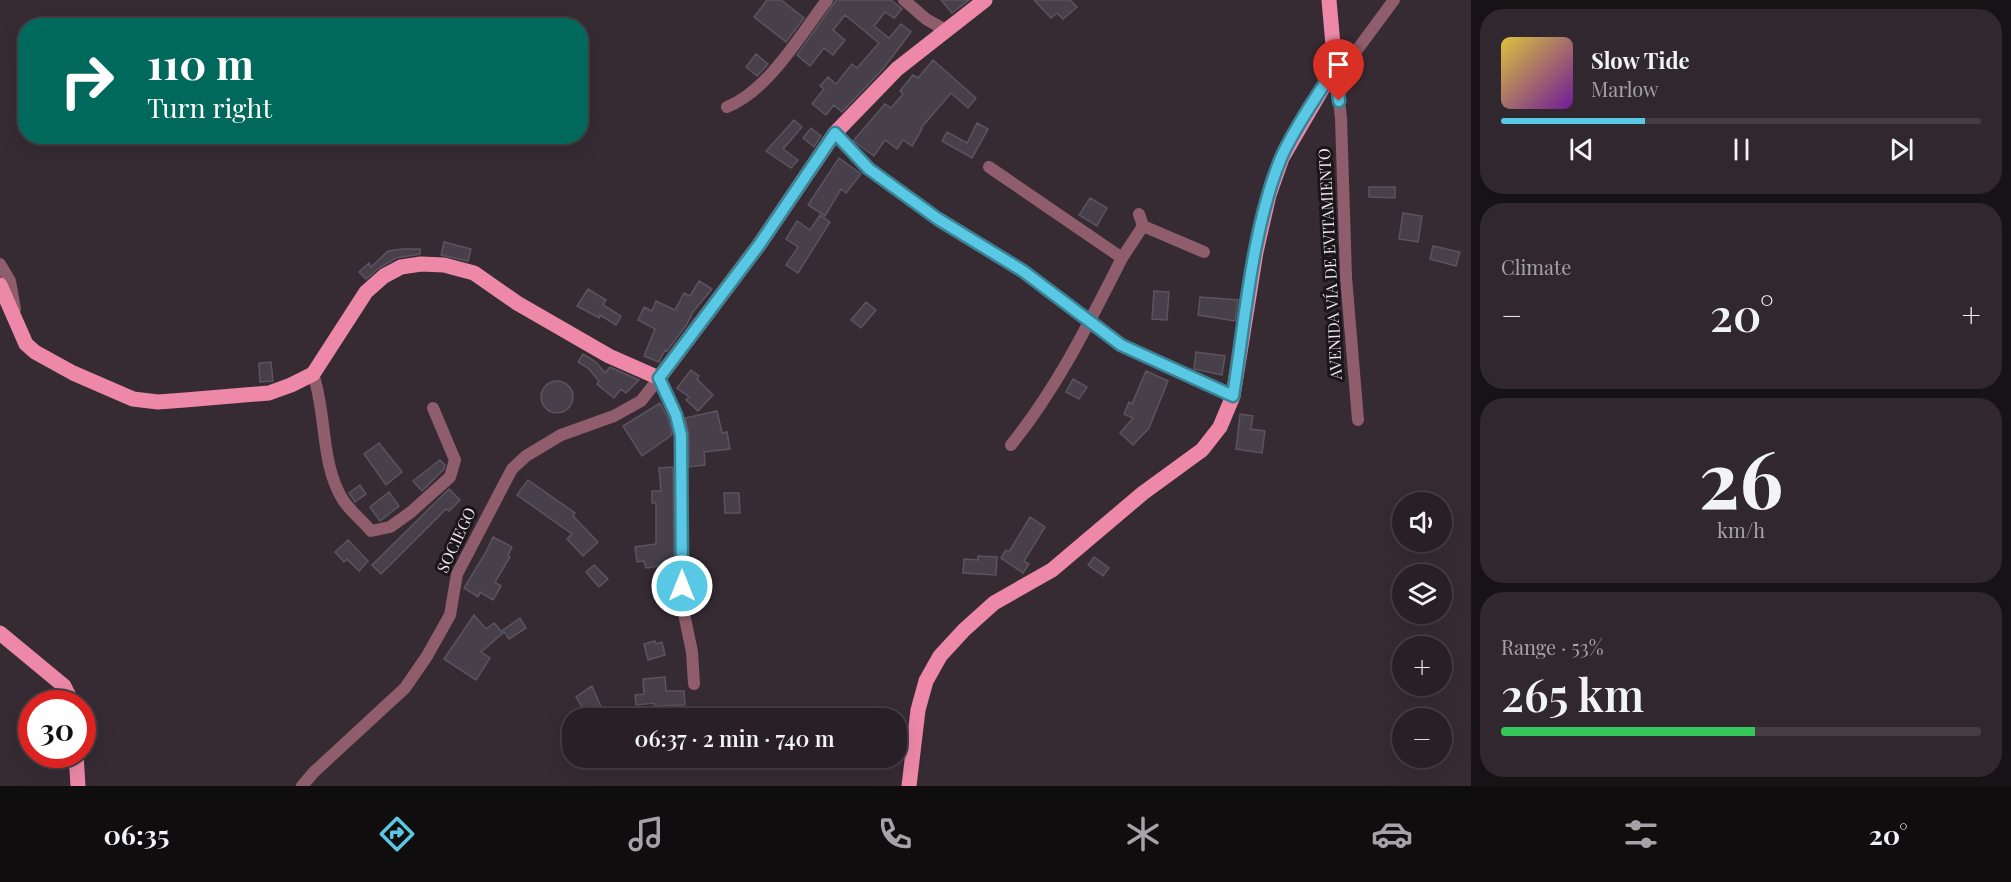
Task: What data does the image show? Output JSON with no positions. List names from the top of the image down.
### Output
{
  "streets": {
    "main road": ["AVENIDA VÍA DE EVITAMIENTO"],
    "street": ["SOCIEGO"]
  },
  "page": {
    "turn": ["110 m", "Turn right"],
    "song": ["Slow Tide", "Marlow"],
    "tile": [
      "Climate",
      ["26", "km/h"],
      ["Range · 53%", "265 km"]
    ],
    "heat": ["−", "20°", "+"],
    "map_buttons": ["+", "−"],
    "limit": "30",
    "trip": "06:37 · 2 min · 740 m",
    "tabs": ["06:35", "20°"]
  }
}
